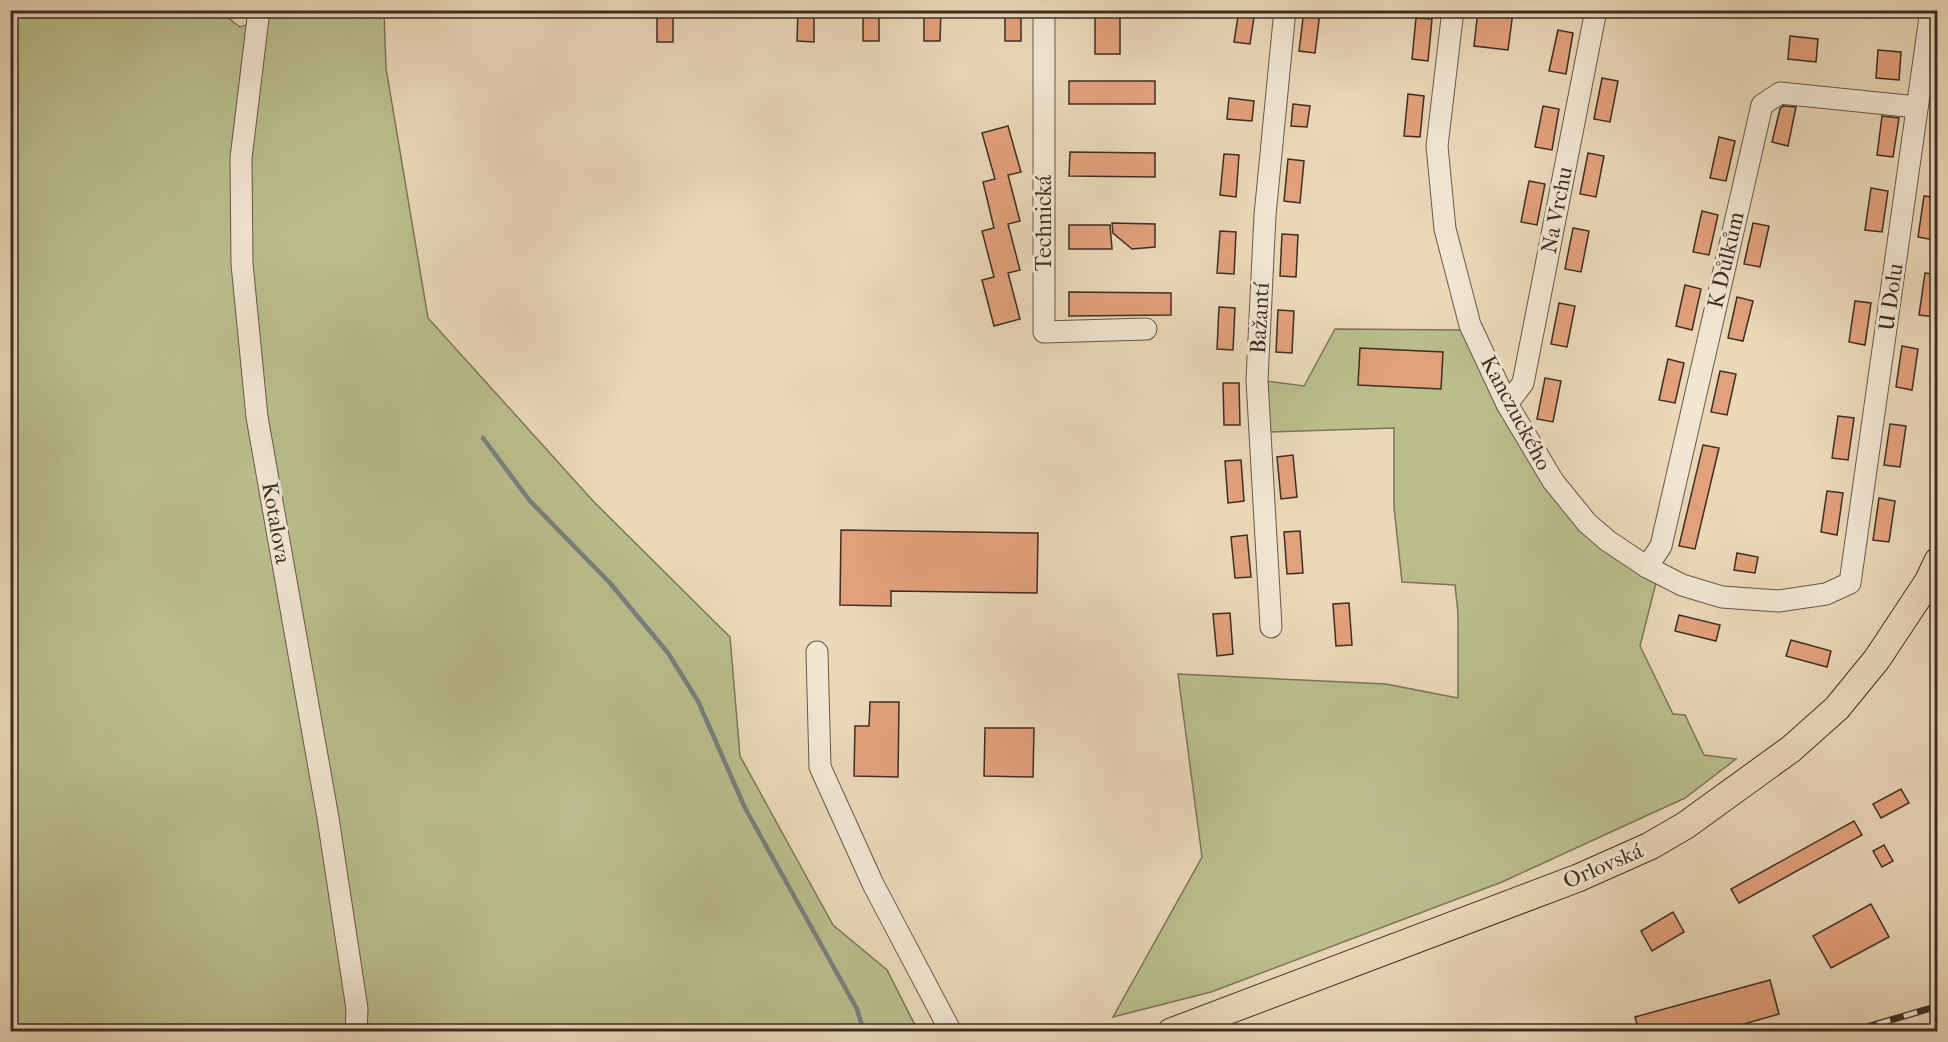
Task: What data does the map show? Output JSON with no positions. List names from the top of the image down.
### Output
{
  "streets": {
    "main road": ["Orlovská"],
    "street": [
      "Na Vrchu",
      "Technická",
      "K Důlkům",
      "U Dolu",
      "Bažantí",
      "Kanczuckého",
      "Kotalova"
    ]
  },
  "crossings": [
    ["Na Vrchu", "Kanczuckého"],
    ["K Důlkům", "U Dolu"],
    ["K Důlkům", "Kanczuckého"],
    ["U Dolu", "Kanczuckého"]
  ]
}
